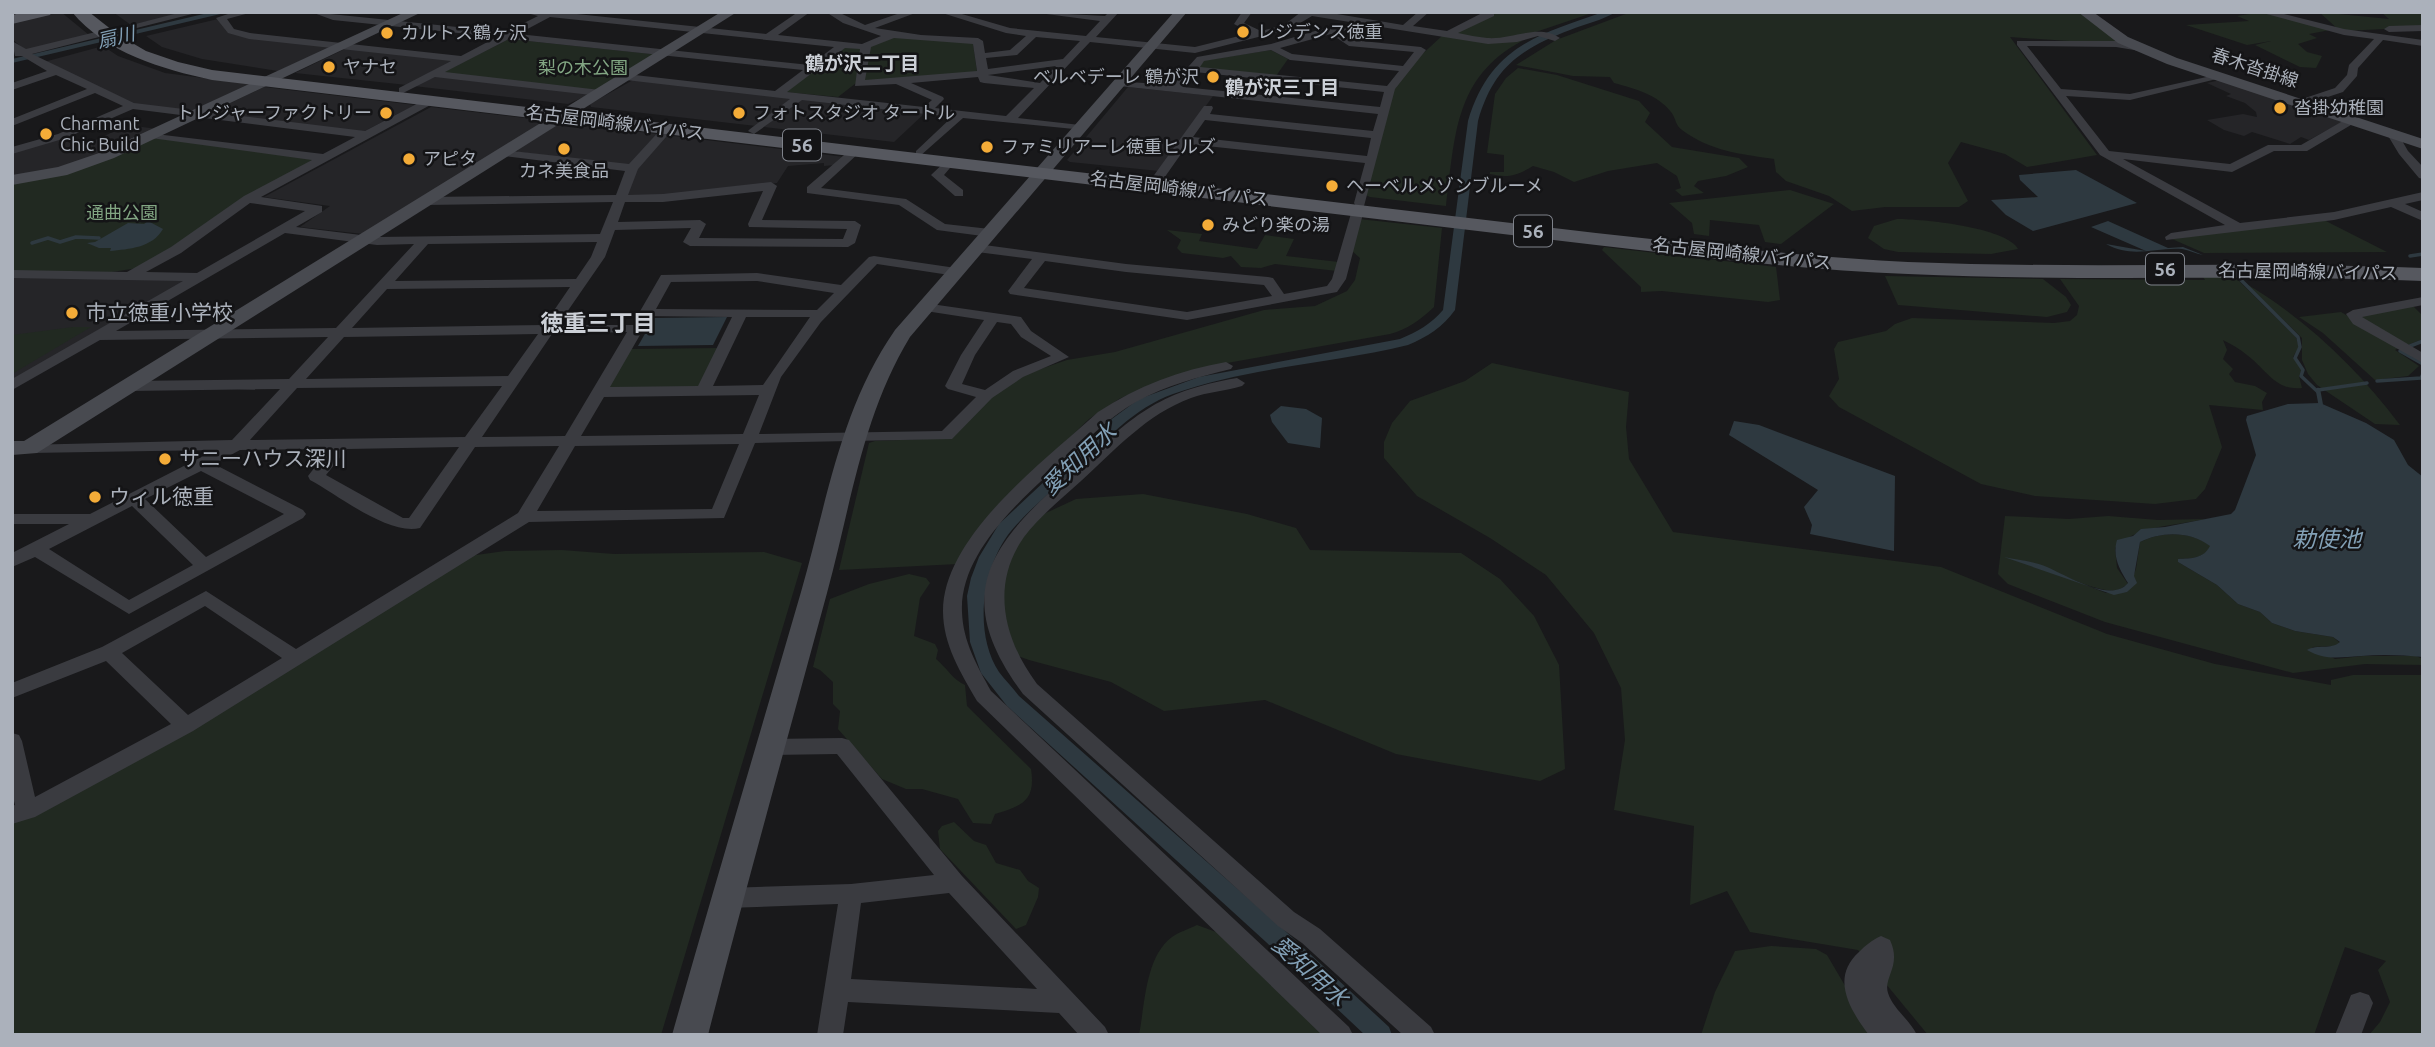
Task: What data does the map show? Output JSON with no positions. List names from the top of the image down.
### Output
{
  "streets": {
    "main road": ["名古屋岡崎線バイパス", "56"],
    "street": ["春木沓掛線"]
  },
  "districts": ["鶴が沢二丁目", "鶴が沢三丁目", "徳重三丁目"],
  "water": ["扇川", "愛知用水", "勅使池"],
  "parks": ["梨の木公園", "通曲公園"],
  "places": [
    "レジデンス徳重",
    "カルトス鶴ヶ沢",
    "ヤナセ",
    "ベルベデーレ 鶴が沢",
    "沓掛幼稚園",
    "トレジャーファクトリー",
    "フォトスタジオ タートル",
    "Charmant Chic Build",
    "ファミリアーレ徳重ヒルズ",
    "カネ美食品",
    "アピタ",
    "ヘーベルメゾンブルーメ",
    "みどり楽の湯",
    "市立徳重小学校",
    "サニーハウス深川",
    "ウィル徳重"
  ]
}
